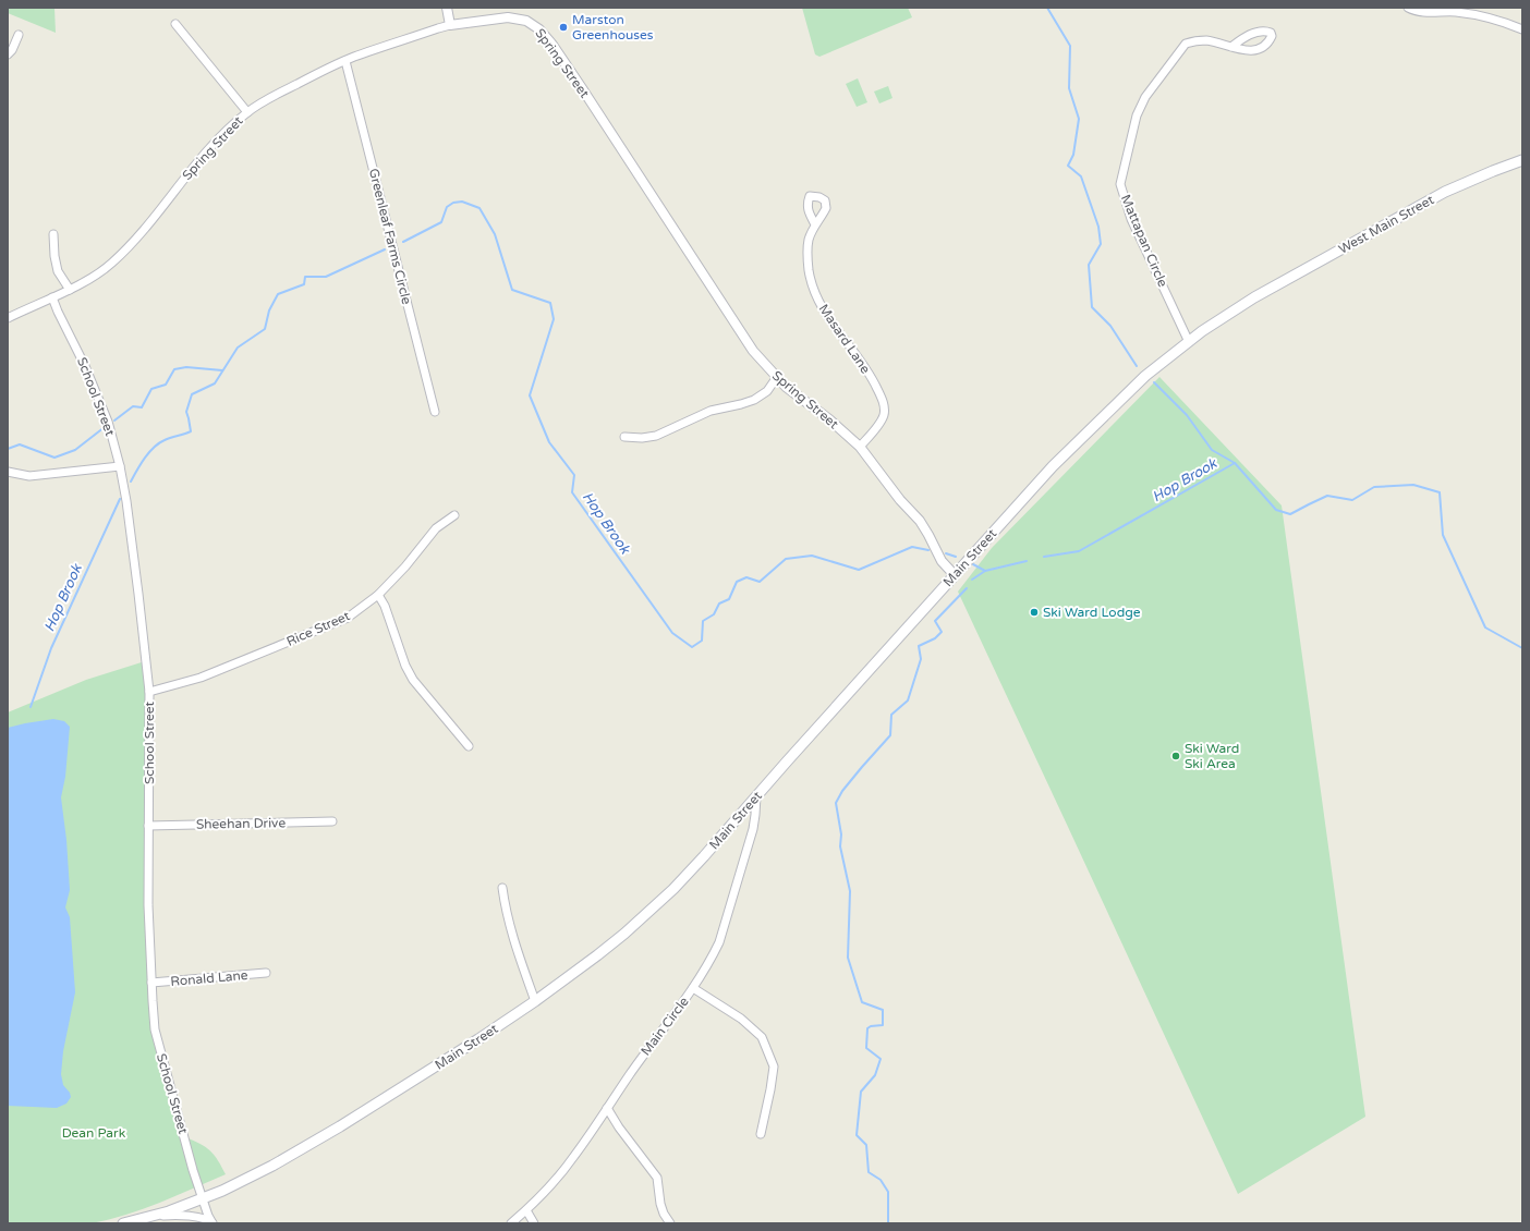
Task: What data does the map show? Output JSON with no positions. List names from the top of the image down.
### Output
{
  "streets": {
    "main road": ["West Main Street", "Main Street"],
    "street": [
      "Spring Street",
      "Greenleaf Farms Circle",
      "Mattapan Circle",
      "Masard Lane",
      "School Street",
      "Rice Street",
      "Sheehan Drive",
      "Ronald Lane",
      "Main Circle"
    ]
  },
  "crossings": [
    ["Spring Street", "Greenleaf Farms Circle"],
    ["Spring Street", "Masard Lane"],
    ["Spring Street", "School Street"],
    ["Spring Street", "Main Street"],
    ["West Main Street", "Main Street"],
    ["Mattapan Circle", "Main Street"],
    ["School Street", "Main Street"],
    ["School Street", "Rice Street"],
    ["School Street", "Sheehan Drive"],
    ["School Street", "Ronald Lane"],
    ["Main Street", "Main Circle"]
  ],
  "water": ["Hop Brook"],
  "parks": ["Dean Park"],
  "places": ["Marston Greenhouses", "Ski Ward Lodge", "Ski Ward Ski Area"]
}
